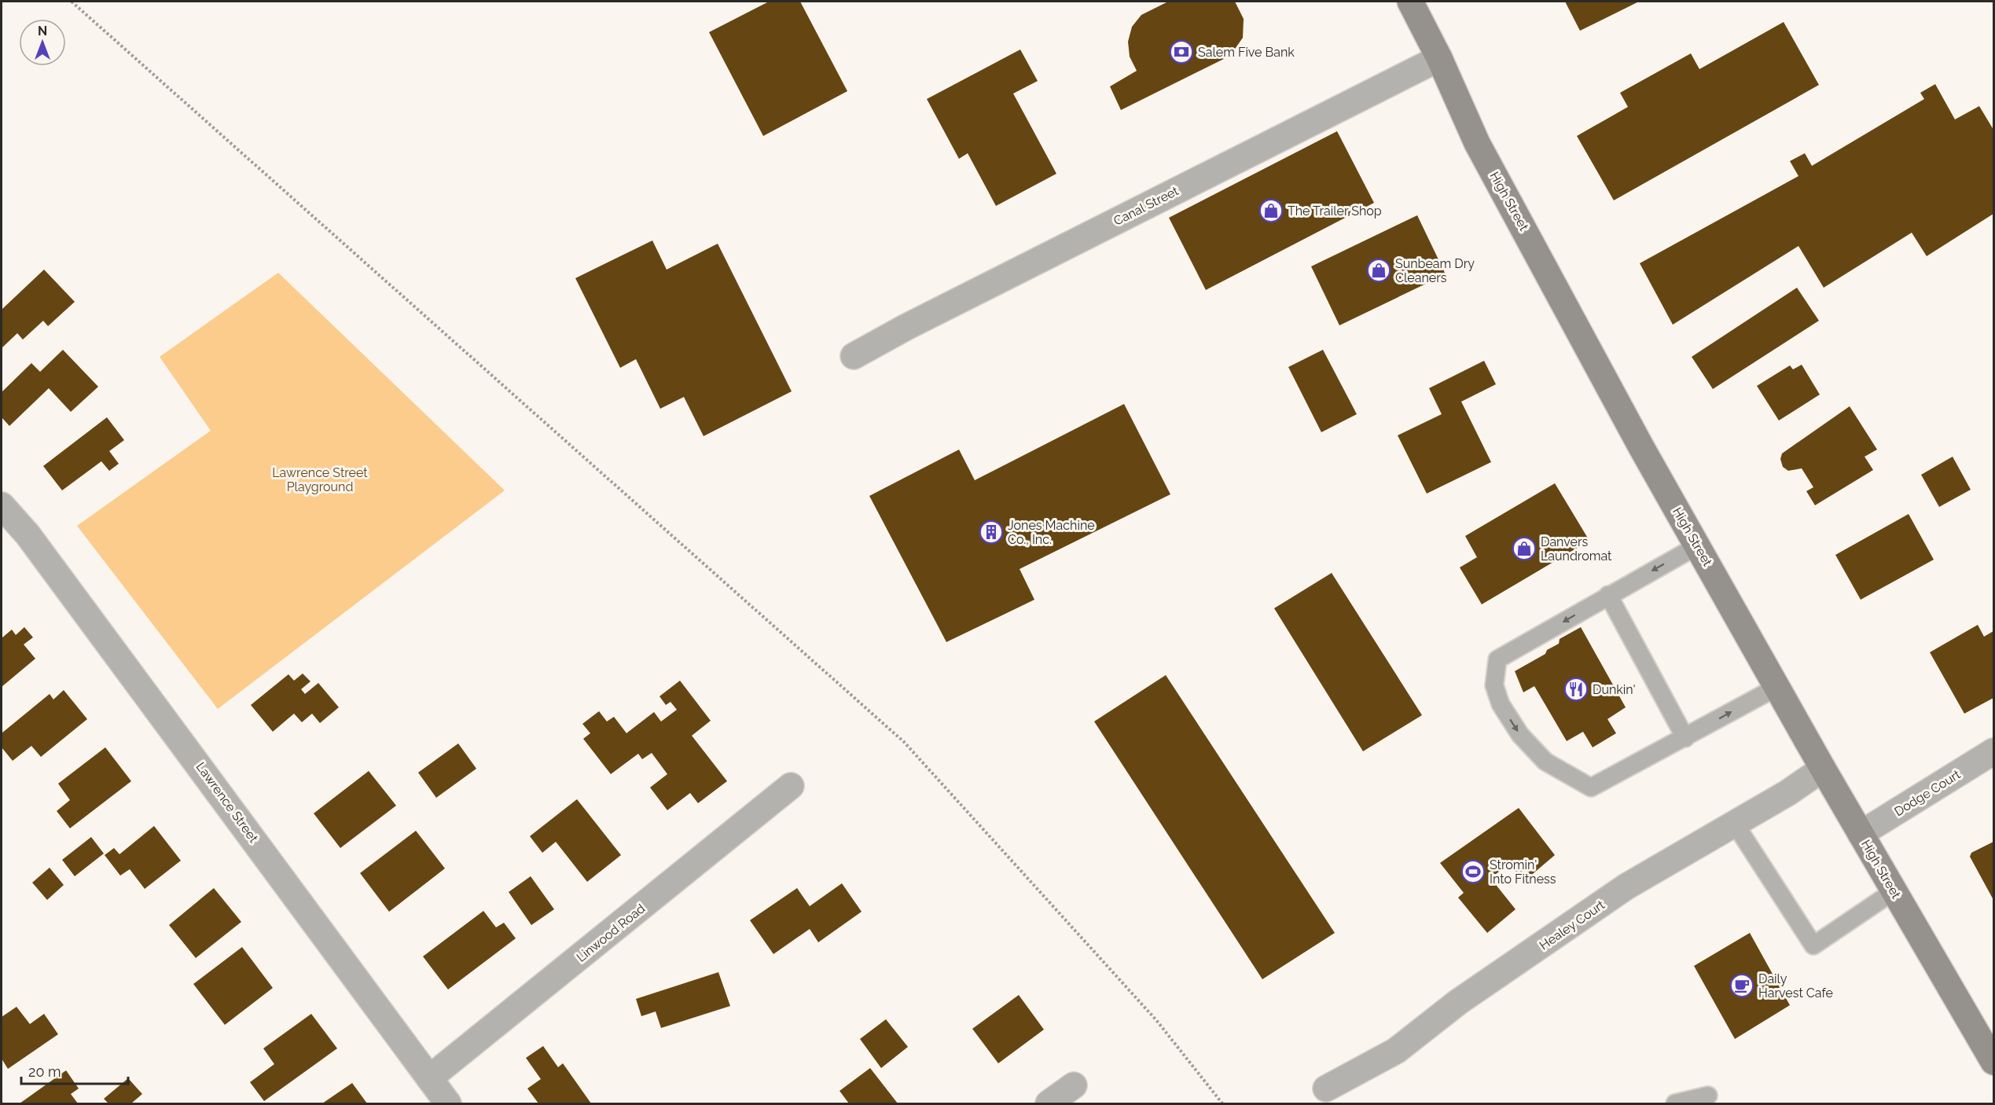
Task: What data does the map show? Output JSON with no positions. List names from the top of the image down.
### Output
{
  "streets": {
    "main road": ["High Street"],
    "street": [
      "Canal Street",
      "Dodge Court",
      "Lawrence Street",
      "Healey Court",
      "Linwood Road"
    ]
  },
  "crossings": [
    ["High Street", "Canal Street"],
    ["High Street", "Dodge Court"],
    ["High Street", "Healey Court"],
    ["Lawrence Street", "Linwood Road"]
  ],
  "parks": ["Lawrence Street Playground"],
  "places": {
    "bank": ["Salem Five Bank"],
    "shop": ["The Trailer Shop", "Sunbeam Dry Cleaners", "Danvers Laundromat"],
    "building": ["Jones Machine Co., Inc."],
    "restaurant": ["Dunkin'"],
    "sports": ["Stromin' Into Fitness"],
    "cafe": ["Daily Harvest Cafe"]
  },
  "scale_bar": "20 m",
  "north": "top"
}
